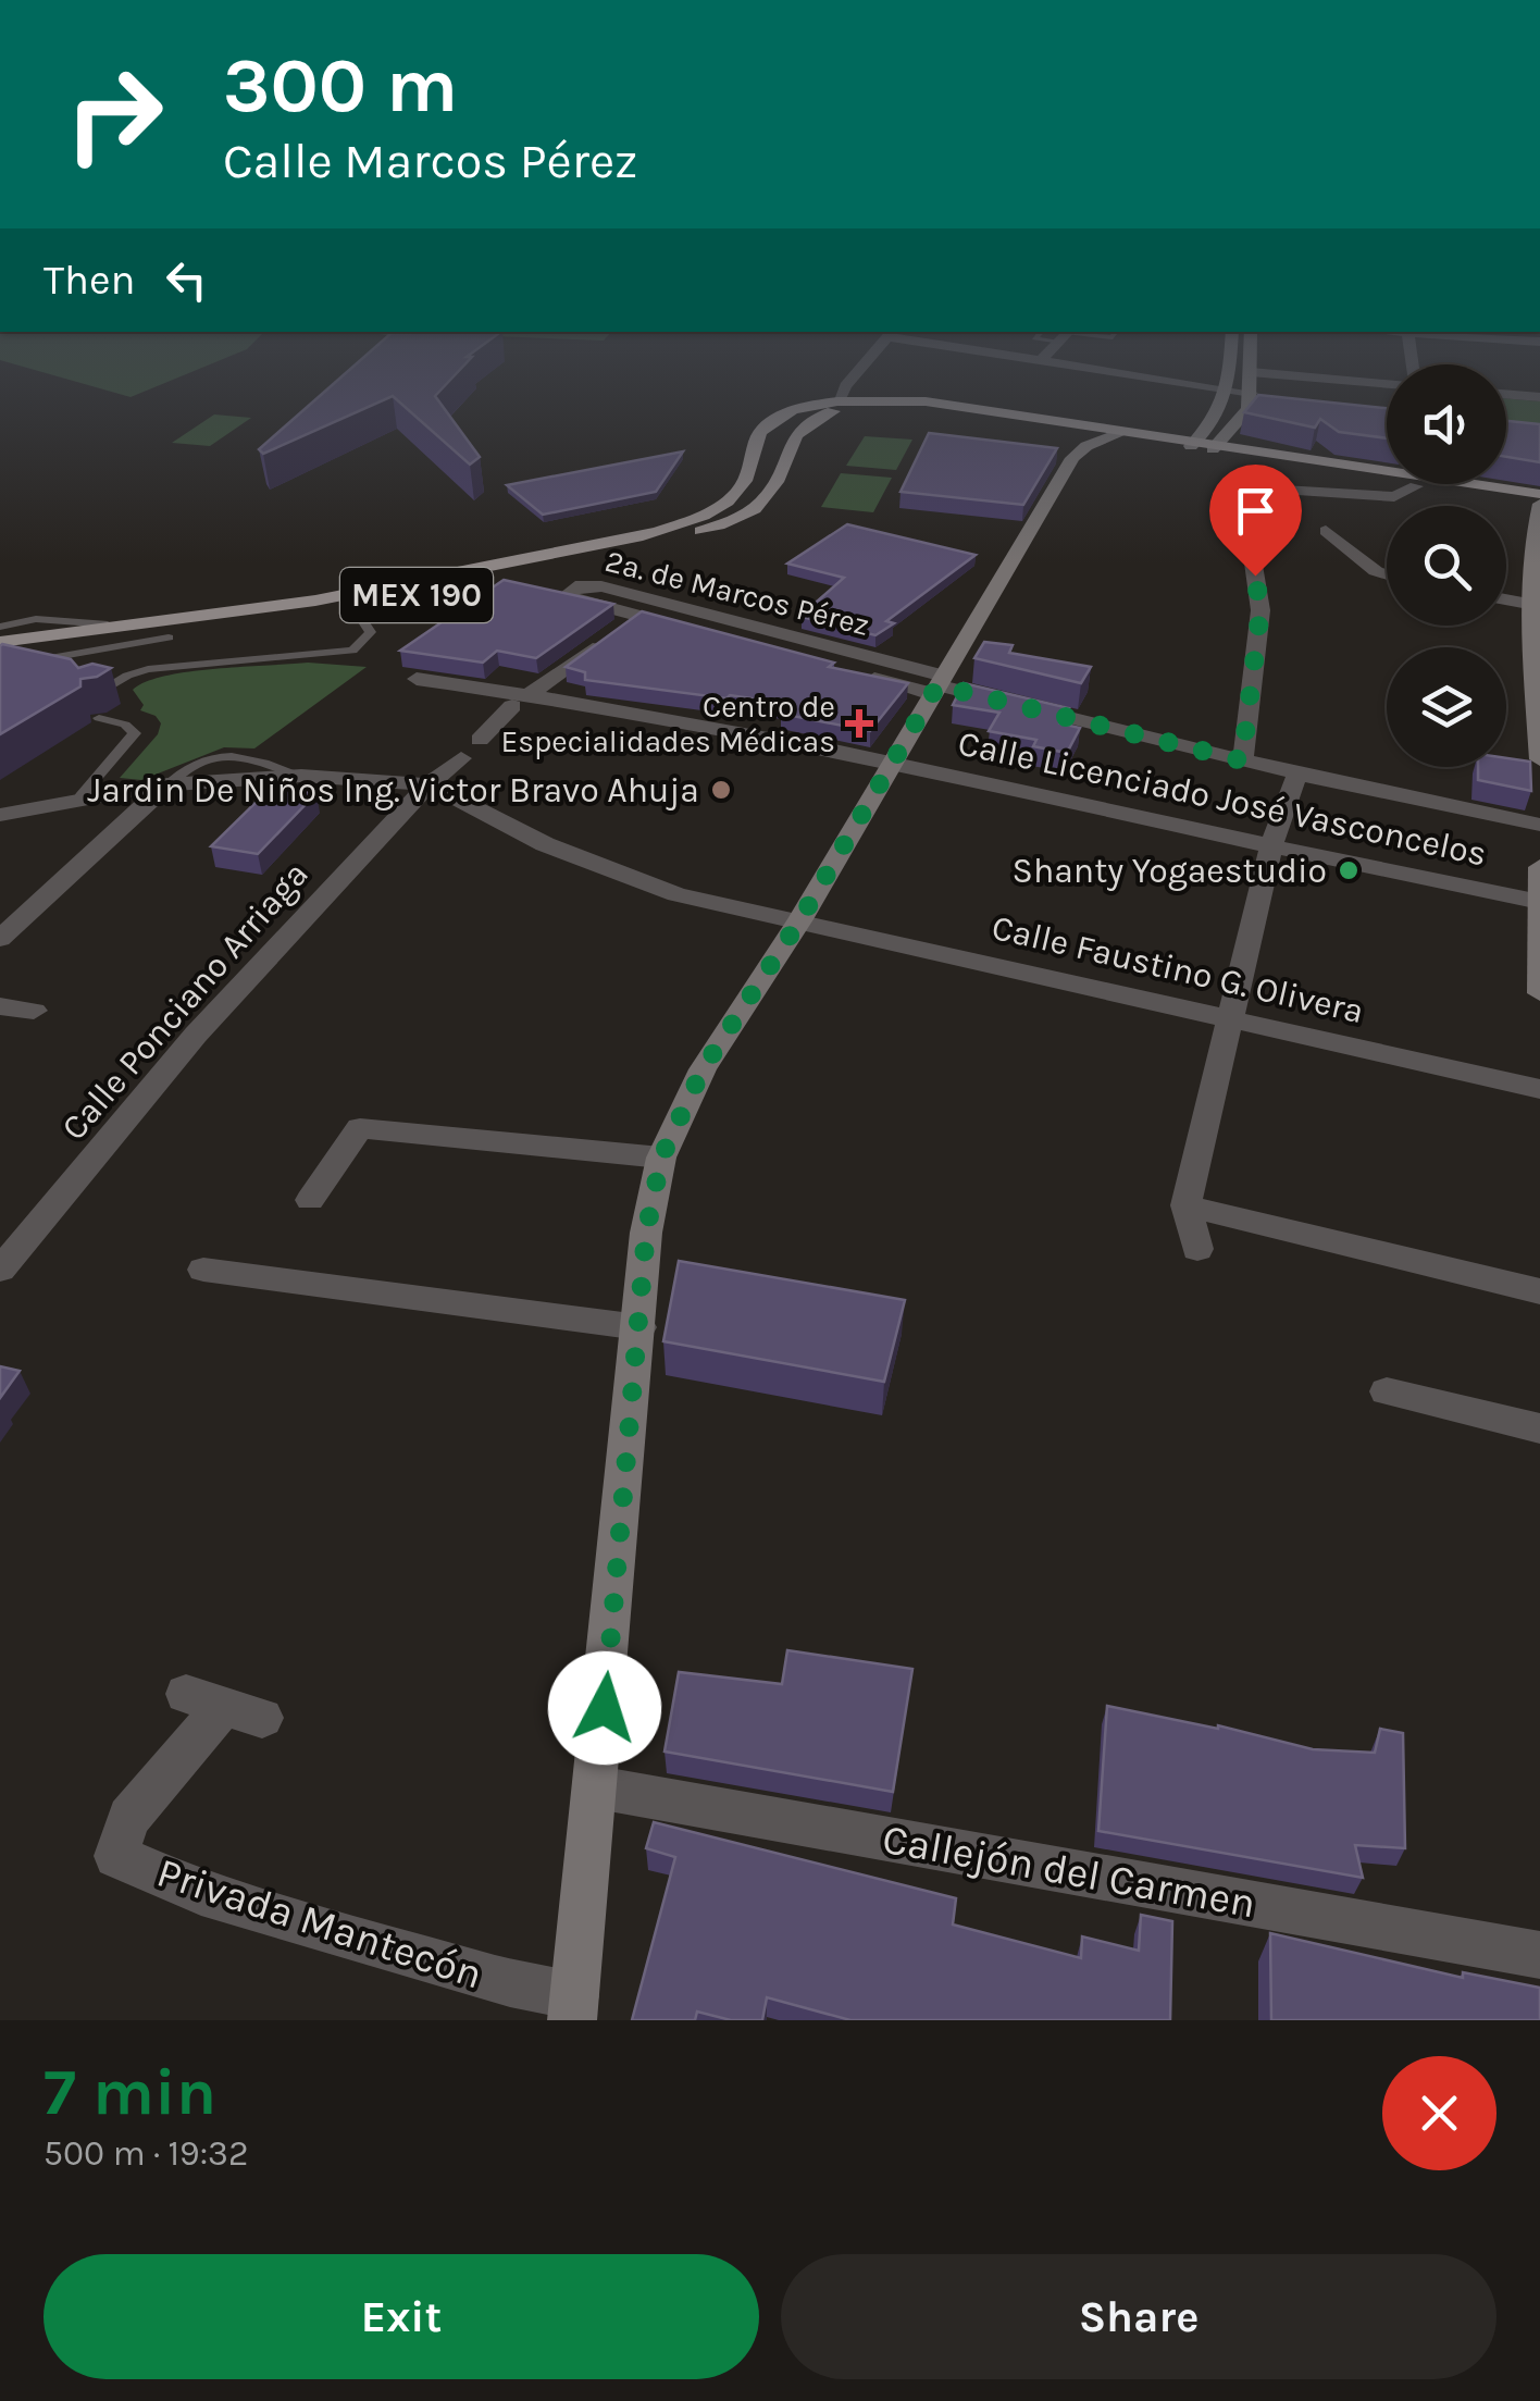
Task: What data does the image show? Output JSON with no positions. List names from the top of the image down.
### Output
{
  "streets": {
    "main road": ["MEX 190"],
    "street": [
      "2a. de Marcos Pérez",
      "Calle Licenciado José Vasconcelos",
      "Calle Faustino G. Olivera",
      "Calle Ponciano Arriaga",
      "Callejón del Carmen",
      "Privada Mantecón"
    ]
  },
  "crossings": [
    ["2a. de Marcos Pérez", "Calle Ponciano Arriaga"],
    ["Calle Licenciado José Vasconcelos", "Calle Ponciano Arriaga"],
    ["Calle Faustino G. Olivera", "Calle Ponciano Arriaga"]
  ],
  "places": {
    "health": ["Centro de Especialidades Médicas"],
    "other": ["Jardin De Niños Ing. Victor Bravo Ahuja", "Shanty Yogaestudio"]
  },
  "page": {
    "turn": ["300 m", "Calle Marcos Pérez"],
    "then": "Then",
    "heading": ["7 min", "500 m · 19:32"],
    "buttons": ["Exit", "Share"]
  }
}
